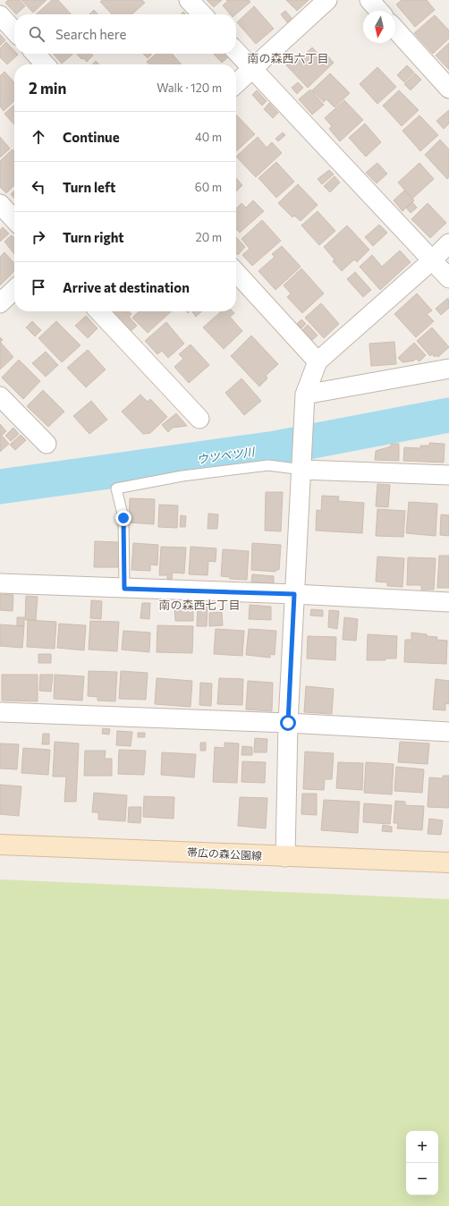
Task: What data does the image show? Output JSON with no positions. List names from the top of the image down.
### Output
{
  "streets": {
    "main road": ["帯広の森公園線"]
  },
  "districts": ["南の森西六丁目", "南の森西七丁目"],
  "water": ["ウツベツ川"],
  "north": "bottom",
  "page": {
    "search": "Search here",
    "heading": ["2 min", "Walk · 120 m"],
    "list": [
      ["Continue", "40 m"],
      ["Turn left", "60 m"],
      ["Turn right", "20 m"],
      "Arrive at destination"
    ],
    "map_buttons": ["+", "−"]
  }
}
